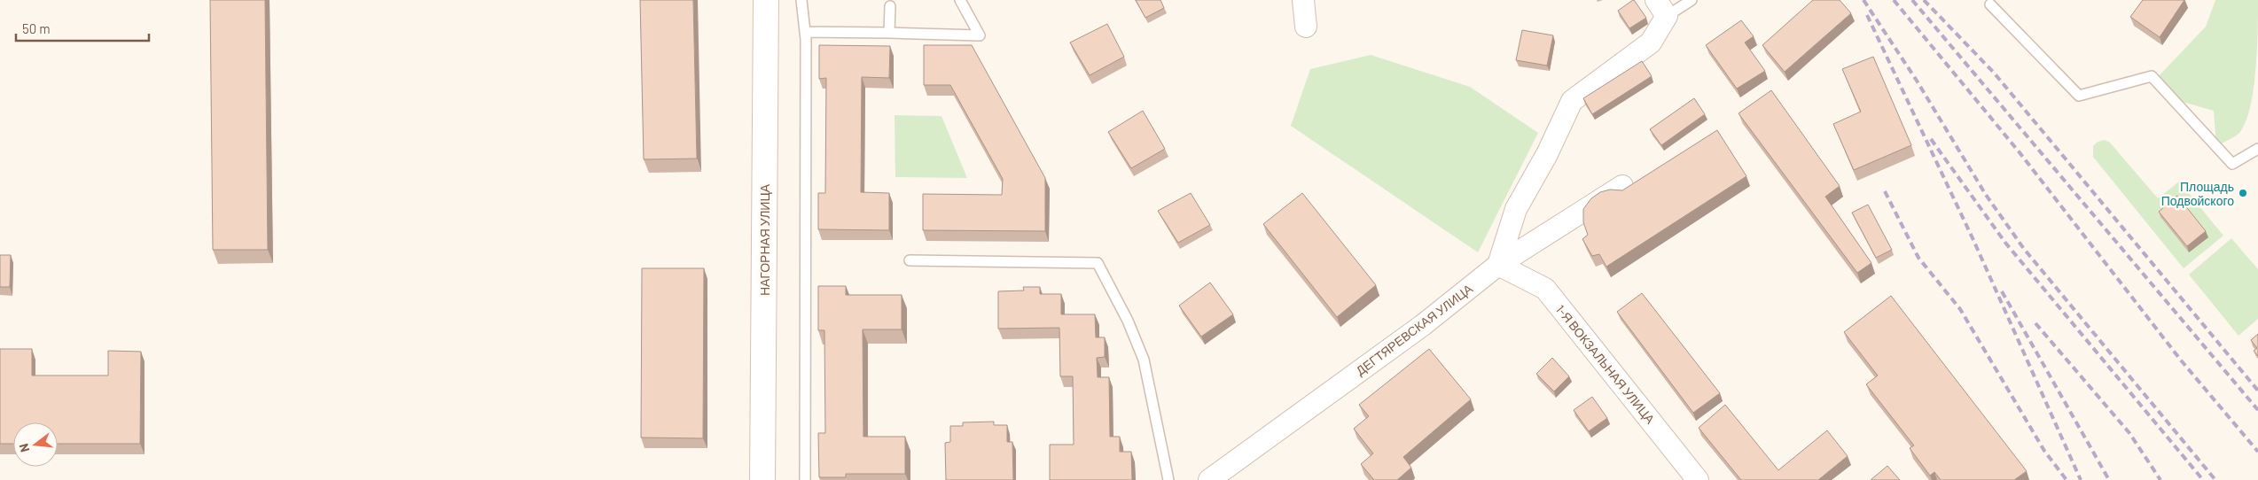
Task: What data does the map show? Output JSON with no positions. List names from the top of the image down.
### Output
{
  "streets": {
    "main road": ["НАГОРНАЯ УЛИЦА"],
    "street": ["ДЕГТЯРЕВСКАЯ УЛИЦА", "1-Я ВОКЗАЛЬНАЯ УЛИЦА"]
  },
  "crossings": [
    ["ДЕГТЯРЕВСКАЯ УЛИЦА", "1-Я ВОКЗАЛЬНАЯ УЛИЦА"]
  ],
  "places": ["Площадь Подвойского"],
  "scale_bar": "50 m",
  "north": "left"
}
